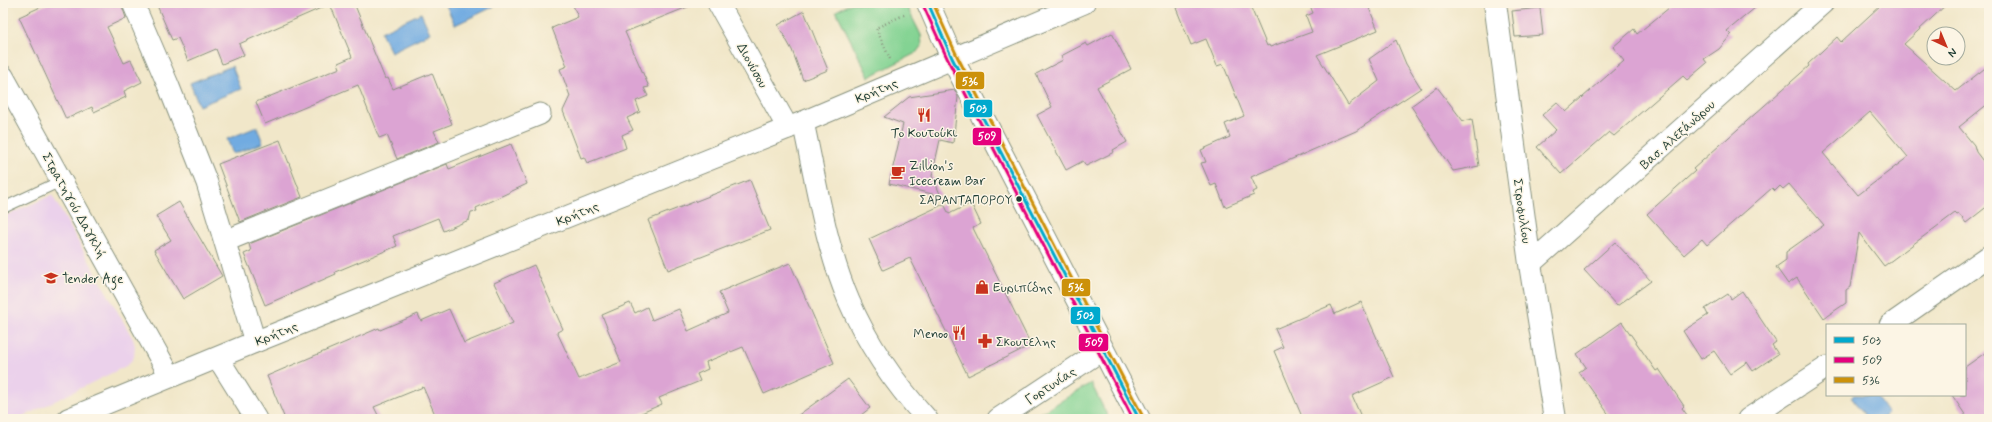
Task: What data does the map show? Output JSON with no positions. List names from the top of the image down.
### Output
{
  "streets": {
    "main road": ["Στροφυλίου"],
    "street": [
      "Διονύσου",
      "Κρήτης",
      "Βασ. Αλεξάνδρου",
      "Στρατηγού Δαγκλή",
      "Γορτυνίας"
    ]
  },
  "crossings": [
    ["Διονύσου", "Κρήτης"],
    ["Κρήτης", "Στρατηγού Δαγκλή"],
    ["Βασ. Αλεξάνδρου", "Στροφυλίου"]
  ],
  "places": {
    "restaurant": ["Το Κουτούκι", "Menoo"],
    "cafe": ["Zillion's Icecream Bar"],
    "other": ["ΣΑΡΑΝΤΑΠΟΡΟΥ"],
    "school or university": ["Tender Age"],
    "shop": ["Ευριπίδης"],
    "pharmacy": ["Σκουτελης"]
  },
  "lines": ["transit line 503", "transit line 536", "transit line 509"],
  "legend": ["503", "509", "536"],
  "north": "bottom right"
}
